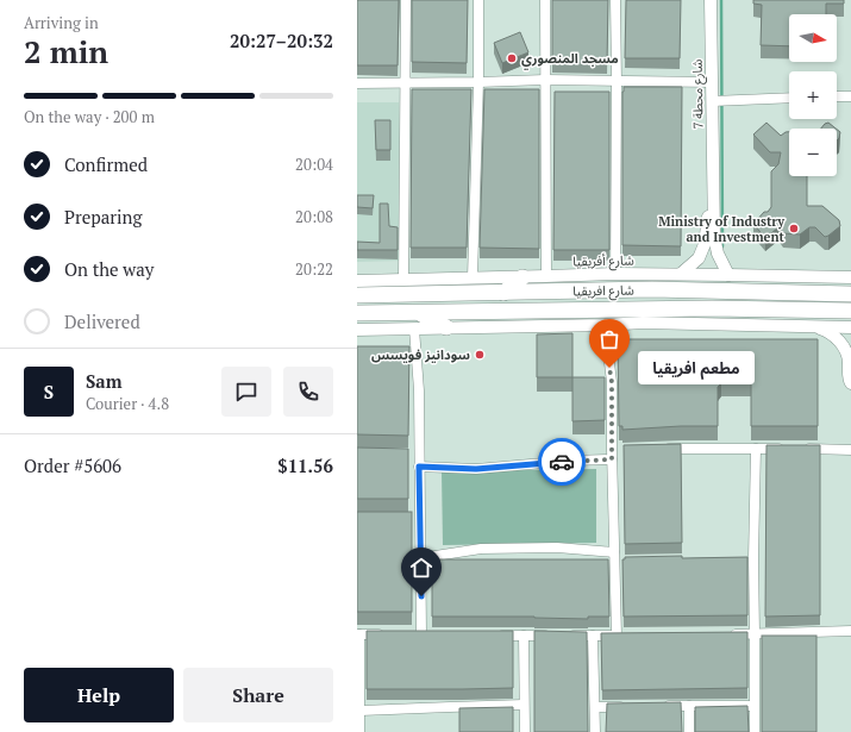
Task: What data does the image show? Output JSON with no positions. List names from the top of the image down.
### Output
{
  "streets": {
    "highway": ["شارع افريقيا"],
    "street": ["شارع محطة 7", "شارع أفريقيا"]
  },
  "places": [
    "مسجد المنصوري",
    "Ministry of Industry and Investment",
    "سودانيز فويسس",
    "مطعم افريقيا"
  ],
  "north": "right",
  "page": {
    "heading": ["2 min", "Arriving in", "20:27–20:32"],
    "panel": [
      "Sam",
      "Courier · 4.8",
      "Order #5606",
      "$11.56"
    ],
    "map_buttons": ["+", "−"],
    "bar": "On the way · 200 m",
    "list": [
      ["Confirmed", "20:04"],
      ["Preparing", "20:08"],
      ["On the way", "20:22"],
      "Delivered"
    ],
    "bubble": "مطعم افريقيا",
    "round": "S",
    "buttons": ["Help", "Share"]
  }
}
